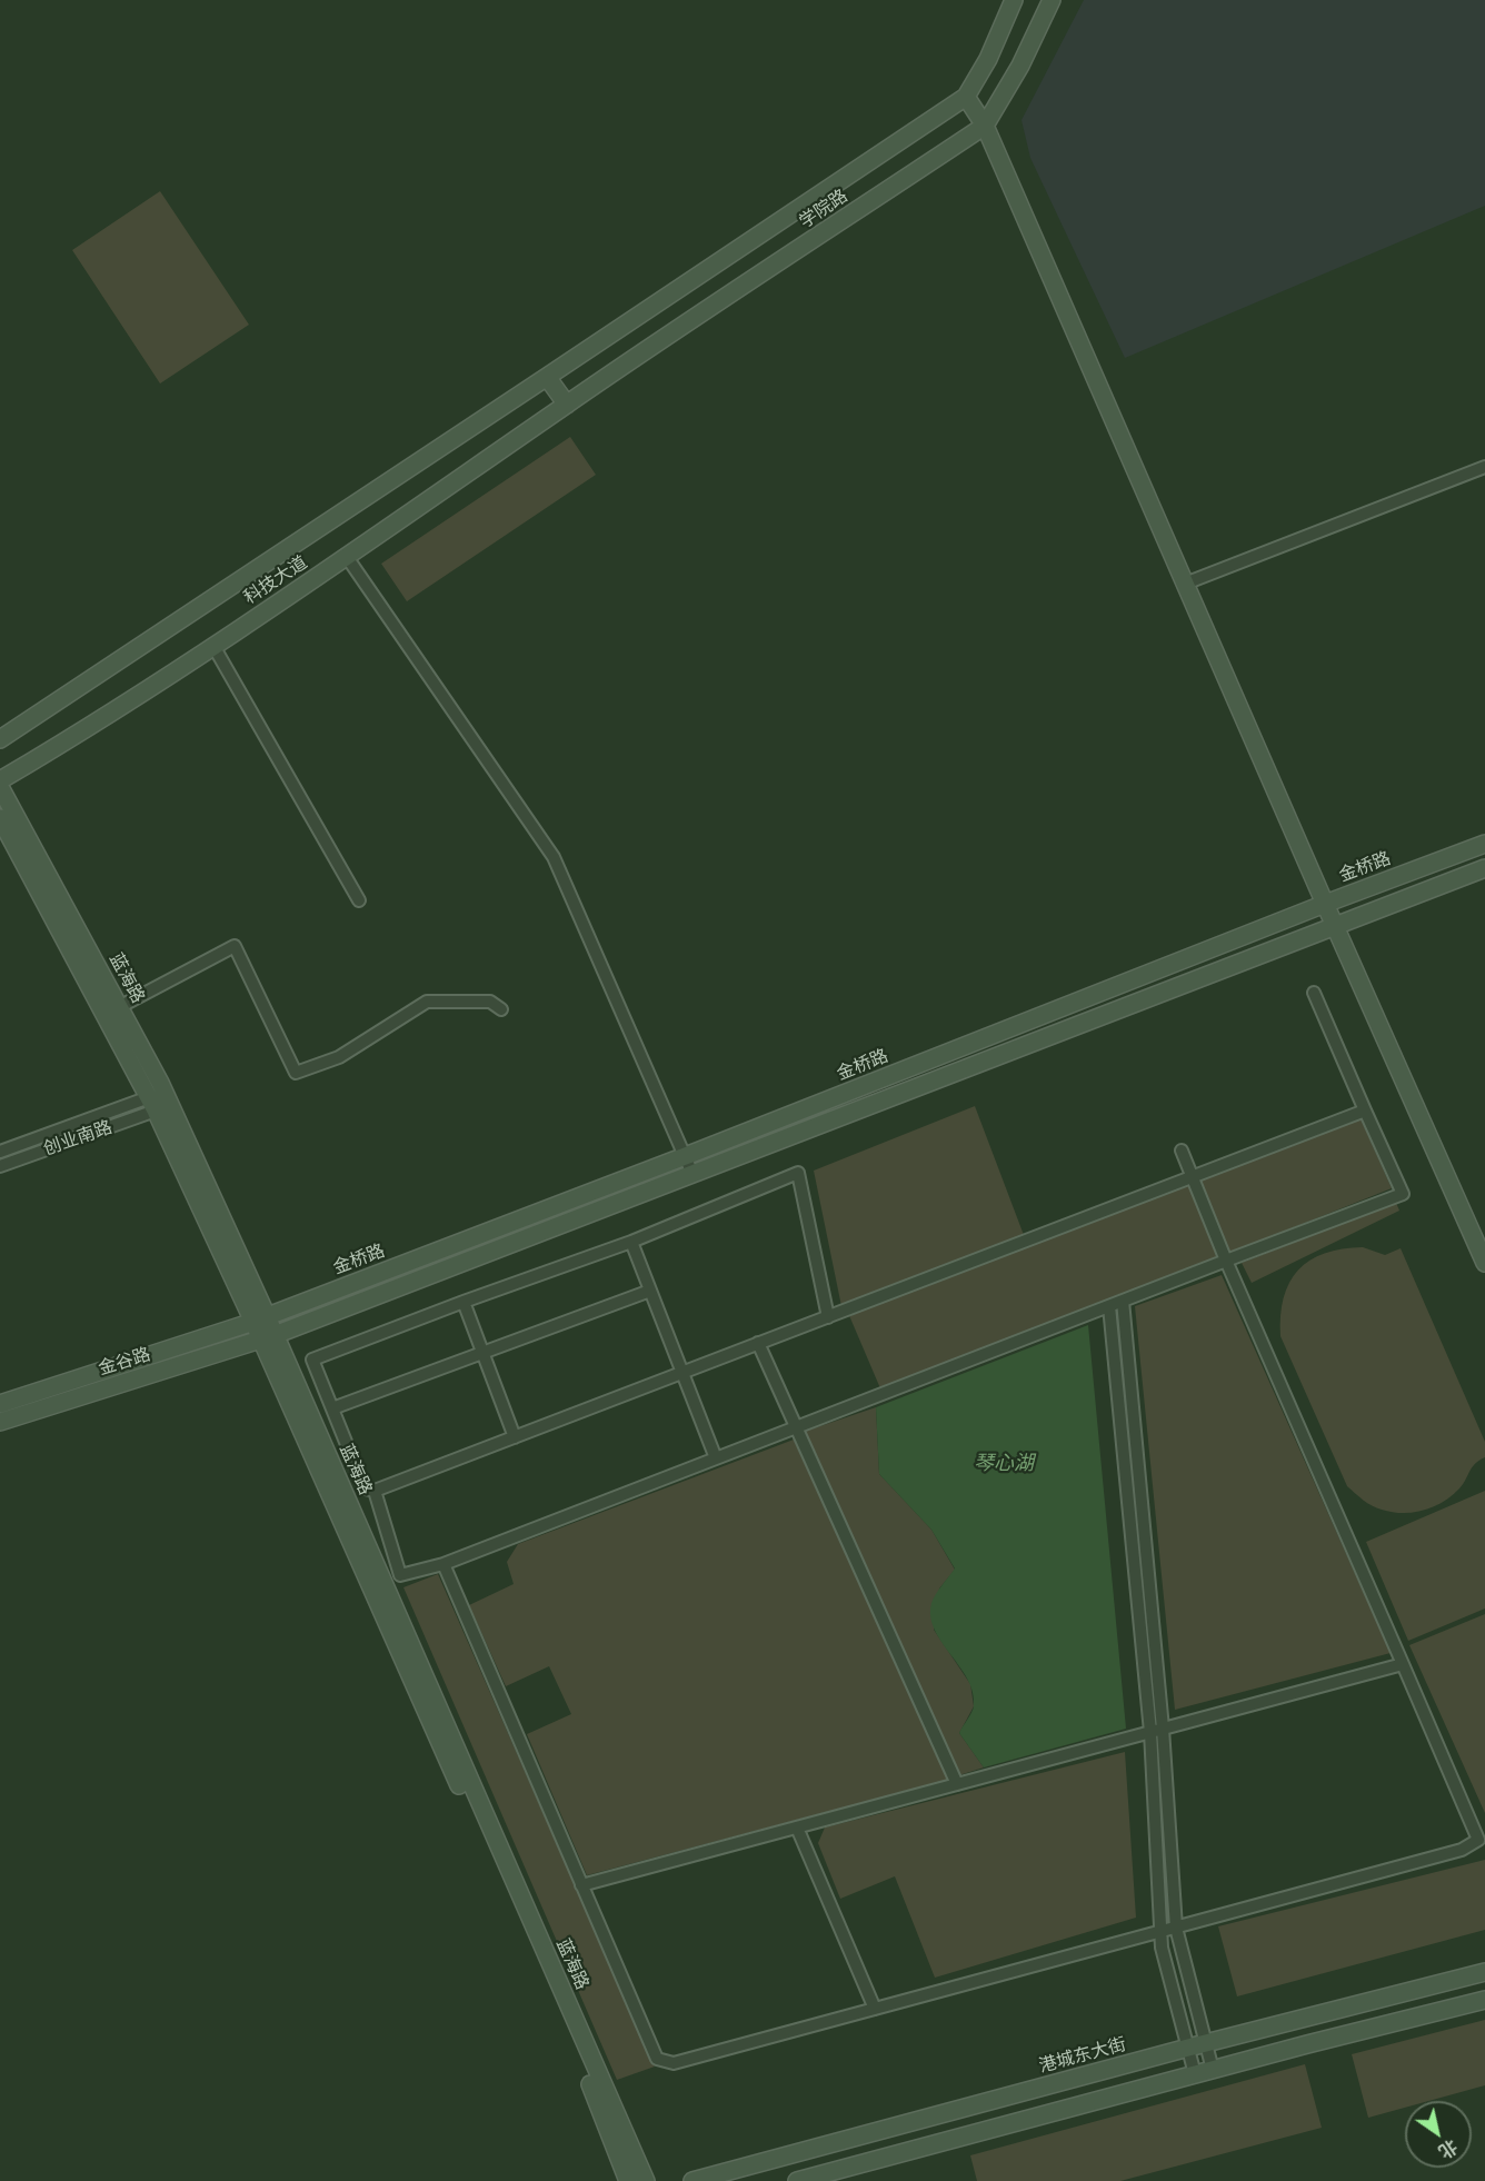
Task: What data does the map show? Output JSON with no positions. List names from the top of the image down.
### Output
{
  "streets": {
    "street": [
      "学院路",
      "科技大道",
      "金桥路",
      "蓝海路",
      "创业南路",
      "金谷路",
      "港城东大街"
    ]
  },
  "crossings": [
    ["学院路", "科技大道"],
    ["金桥路", "蓝海路"],
    ["金桥路", "金谷路"],
    ["蓝海路", "创业南路"],
    ["蓝海路", "金谷路"]
  ],
  "water": ["琴心湖"],
  "north": "bottom right"
}
